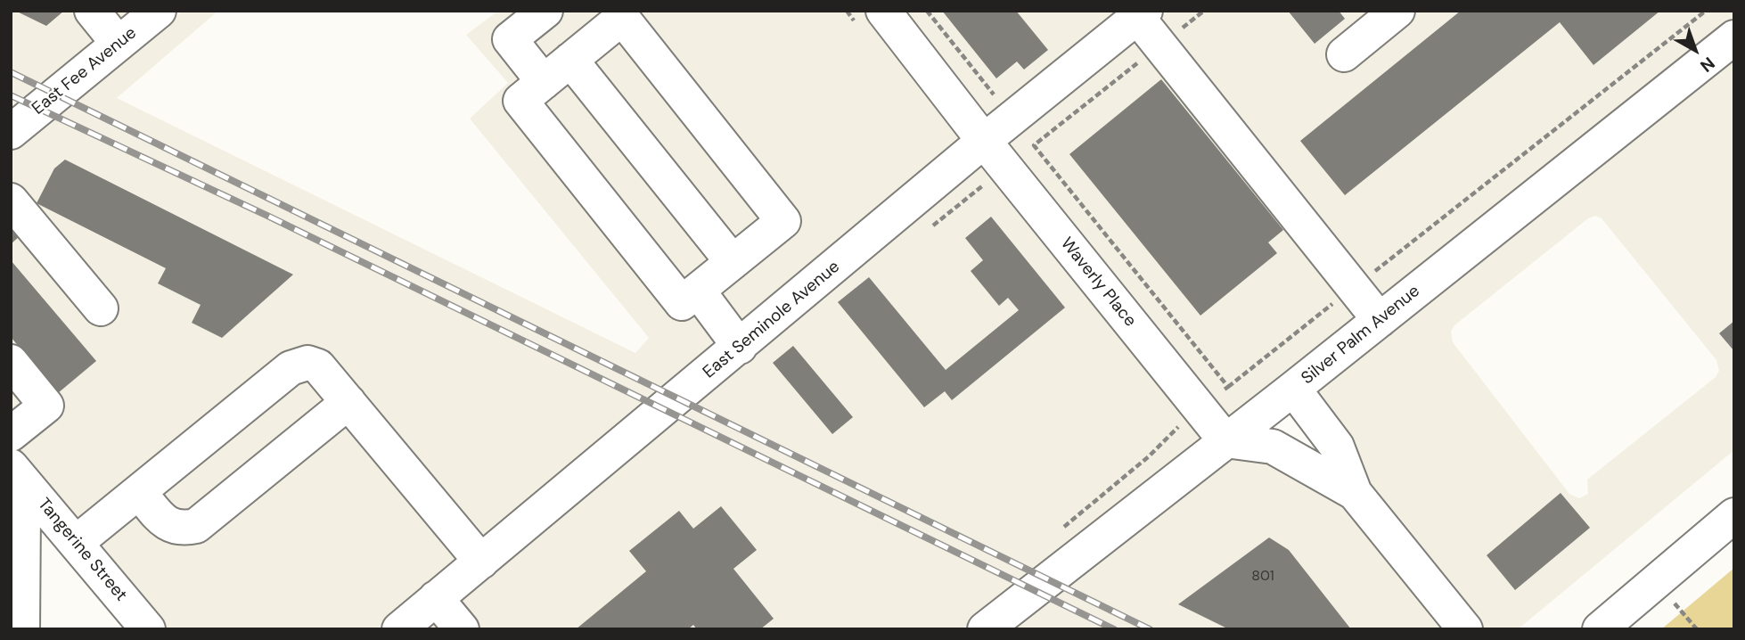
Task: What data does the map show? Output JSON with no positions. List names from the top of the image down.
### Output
{
  "streets": {
    "street": [
      "East Fee Avenue",
      "Waverly Place",
      "East Seminole Avenue",
      "Silver Palm Avenue",
      "Tangerine Street"
    ]
  },
  "crossings": [
    ["Waverly Place", "East Seminole Avenue"],
    ["Waverly Place", "Silver Palm Avenue"]
  ],
  "house_numbers": ["801"],
  "north": "bottom right"
}
